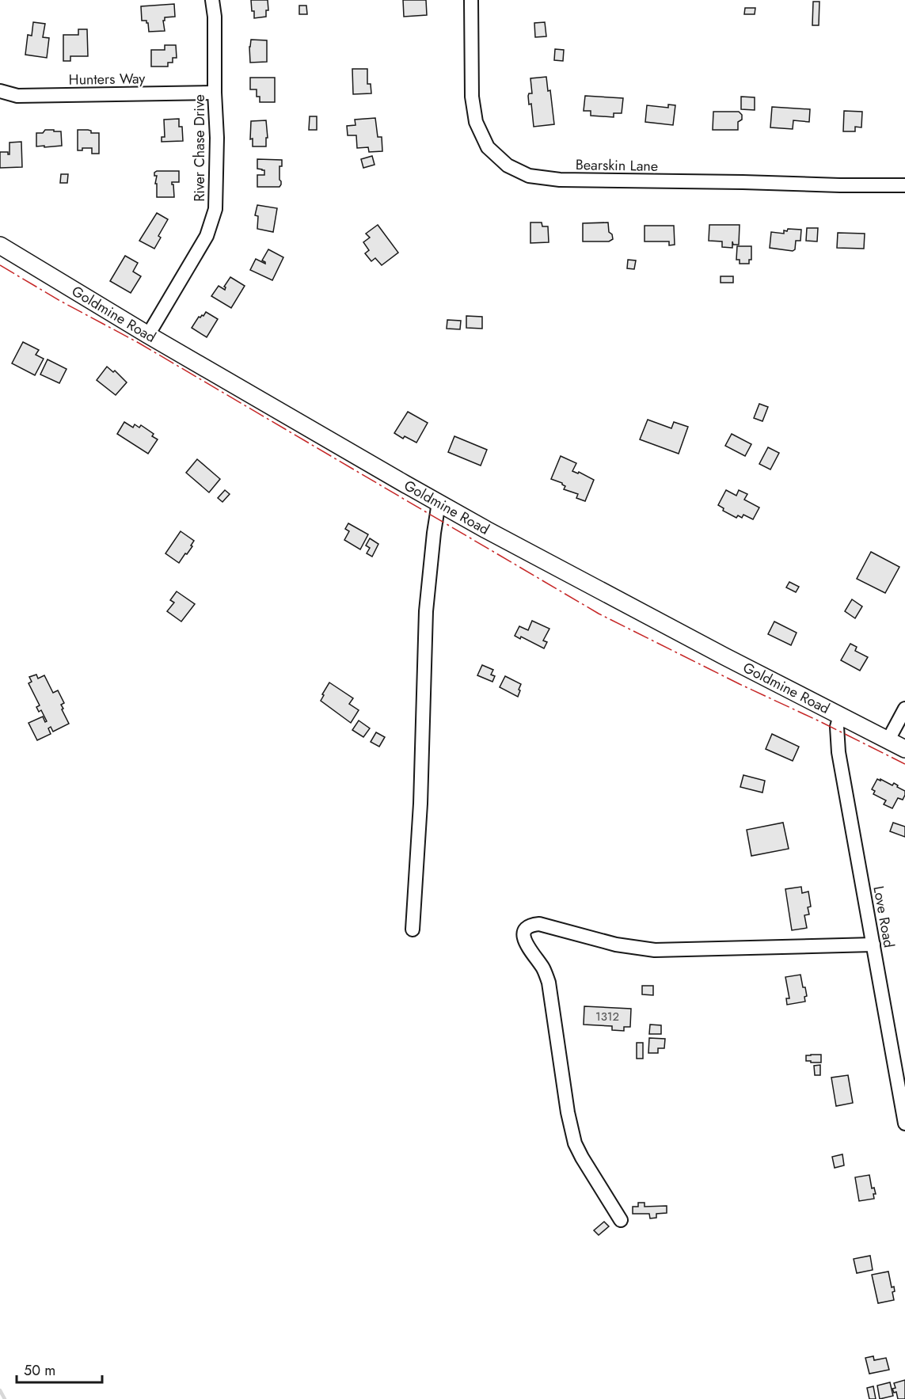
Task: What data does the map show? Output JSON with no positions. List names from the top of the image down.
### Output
{
  "streets": {
    "main road": ["Goldmine Road"],
    "street": [
      "Hunters Way",
      "River Chase Drive",
      "Bearskin Lane",
      "Love Road"
    ]
  },
  "crossings": [
    ["Hunters Way", "River Chase Drive"],
    ["River Chase Drive", "Goldmine Road"],
    ["Goldmine Road", "Love Road"]
  ],
  "house_numbers": ["1312"],
  "scale_bar": "50 m"
}
